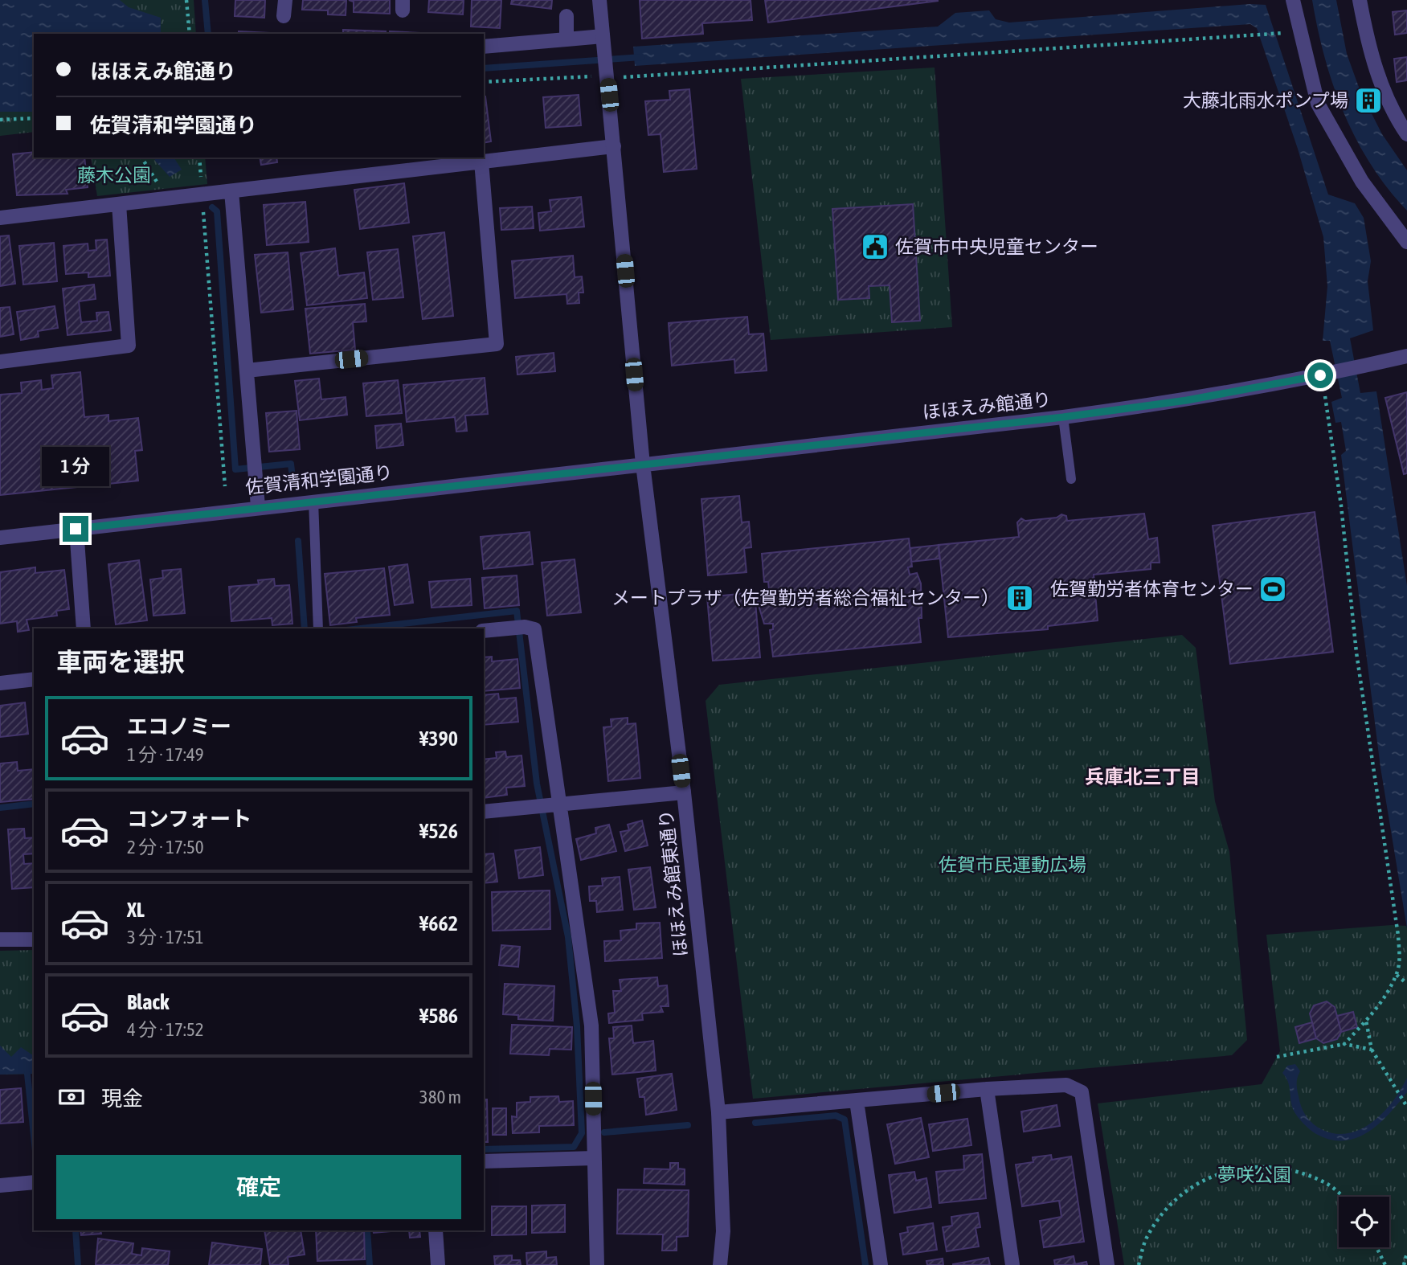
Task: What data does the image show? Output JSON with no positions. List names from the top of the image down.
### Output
{
  "streets": {
    "street": ["ほほえみ館通り", "佐賀清和学園通り", "ほほえみ館東通り"]
  },
  "crossings": [
    ["ほほえみ館通り", "佐賀清和学園通り"],
    ["ほほえみ館通り", "ほほえみ館東通り"],
    ["佐賀清和学園通り", "ほほえみ館東通り"]
  ],
  "districts": ["兵庫北三丁目"],
  "parks": ["藤木公園", "佐賀市民運動広場", "夢咲公園"],
  "places": {
    "building": ["大藤北雨水ポンプ場", "メートプラザ（佐賀勤労者総合福祉センター）"],
    "public building": ["佐賀市中央児童センター"],
    "sports": ["佐賀勤労者体育センター"]
  },
  "page": {
    "banner": ["ほほえみ館通り", "佐賀清和学園通り"],
    "bubble": "1 分",
    "heading": "車両を選択",
    "list": [
      {
        "name": "エコノミー",
        "note": "1 分 · 17:49",
        "value": "¥390"
      },
      {
        "name": "コンフォート",
        "note": "2 分 · 17:50",
        "value": "¥526"
      },
      {
        "name": "XL",
        "note": "3 分 · 17:51",
        "value": "¥662"
      },
      {
        "name": "Black",
        "note": "4 分 · 17:52",
        "value": "¥586"
      }
    ],
    "pay": ["現金", "380 m"],
    "buttons": "確定"
  }
}
